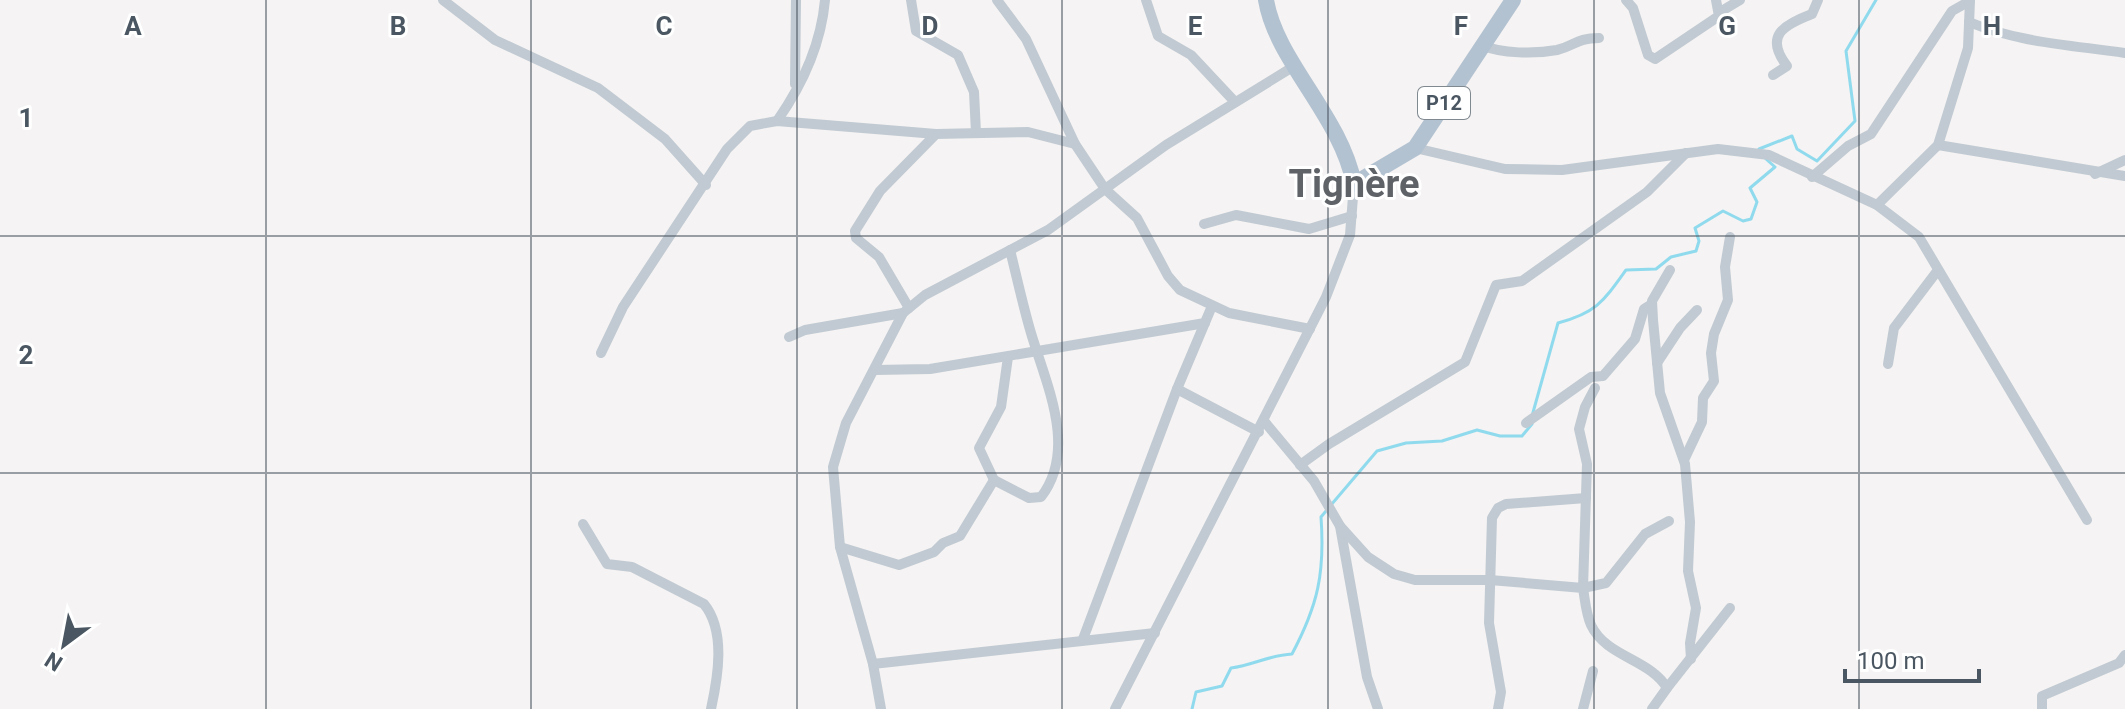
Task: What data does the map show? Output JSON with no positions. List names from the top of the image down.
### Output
{
  "streets": {
    "main road": ["P12"]
  },
  "districts": ["Tignère"],
  "scale_bar": "100 m",
  "north": "bottom left",
  "grid": {
    "columns": [
      "A",
      "B",
      "C",
      "D",
      "E",
      "F",
      "G",
      "H"
    ],
    "rows": ["1", "2"]
  }
}
